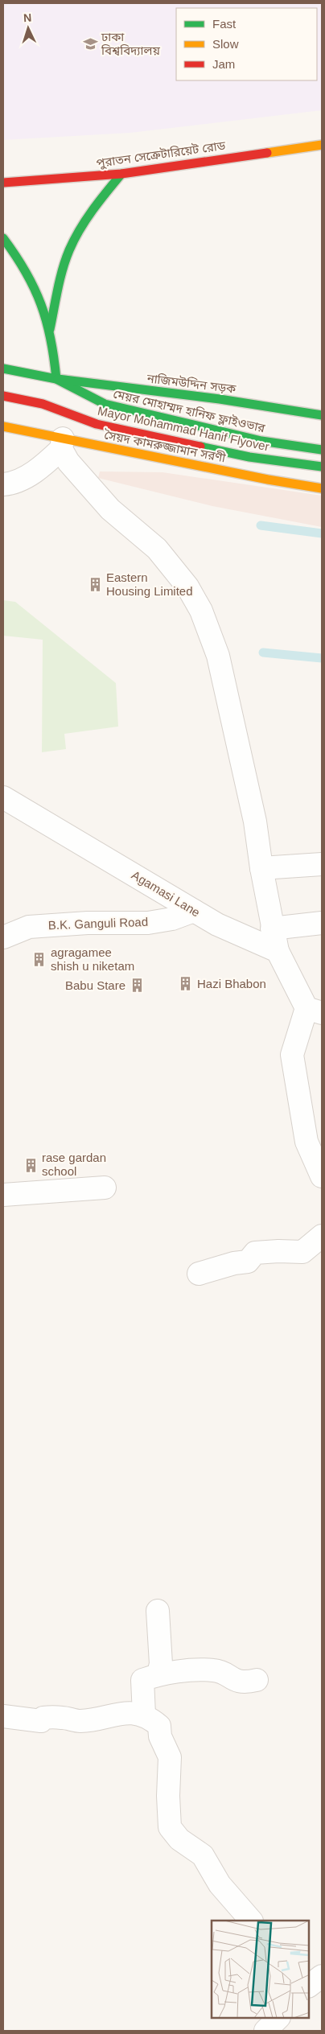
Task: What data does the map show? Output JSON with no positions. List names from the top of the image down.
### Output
{
  "streets": {
    "main road": [
      "পুরাতন সেক্রেটারিয়েট রোড",
      "নাজিমউদ্দিন সড়ক",
      "মেয়র মোহাম্মদ হানিফ ফ্লাইওভার",
      "Mayor Mohammad Hanif Flyover",
      "সৈয়দ কামরুজ্জামান সরণী"
    ],
    "street": ["Agamasi Lane", "B.K. Ganguli Road"]
  },
  "crossings": [
    ["নাজিমউদ্দিন সড়ক", "মেয়র মোহাম্মদ হানিফ ফ্লাইওভার"],
    ["Agamasi Lane", "B.K. Ganguli Road"]
  ],
  "places": {
    "school or university": ["ঢাকা বিশ্ববিদ্যালয়"],
    "building": [
      "Eastern Housing Limited",
      "agragamee shish u niketam",
      "Hazi Bhabon",
      "Babu Stare",
      "rase gardan school"
    ]
  },
  "legend": ["Fast", "Slow", "Jam"],
  "north": "top"
}
